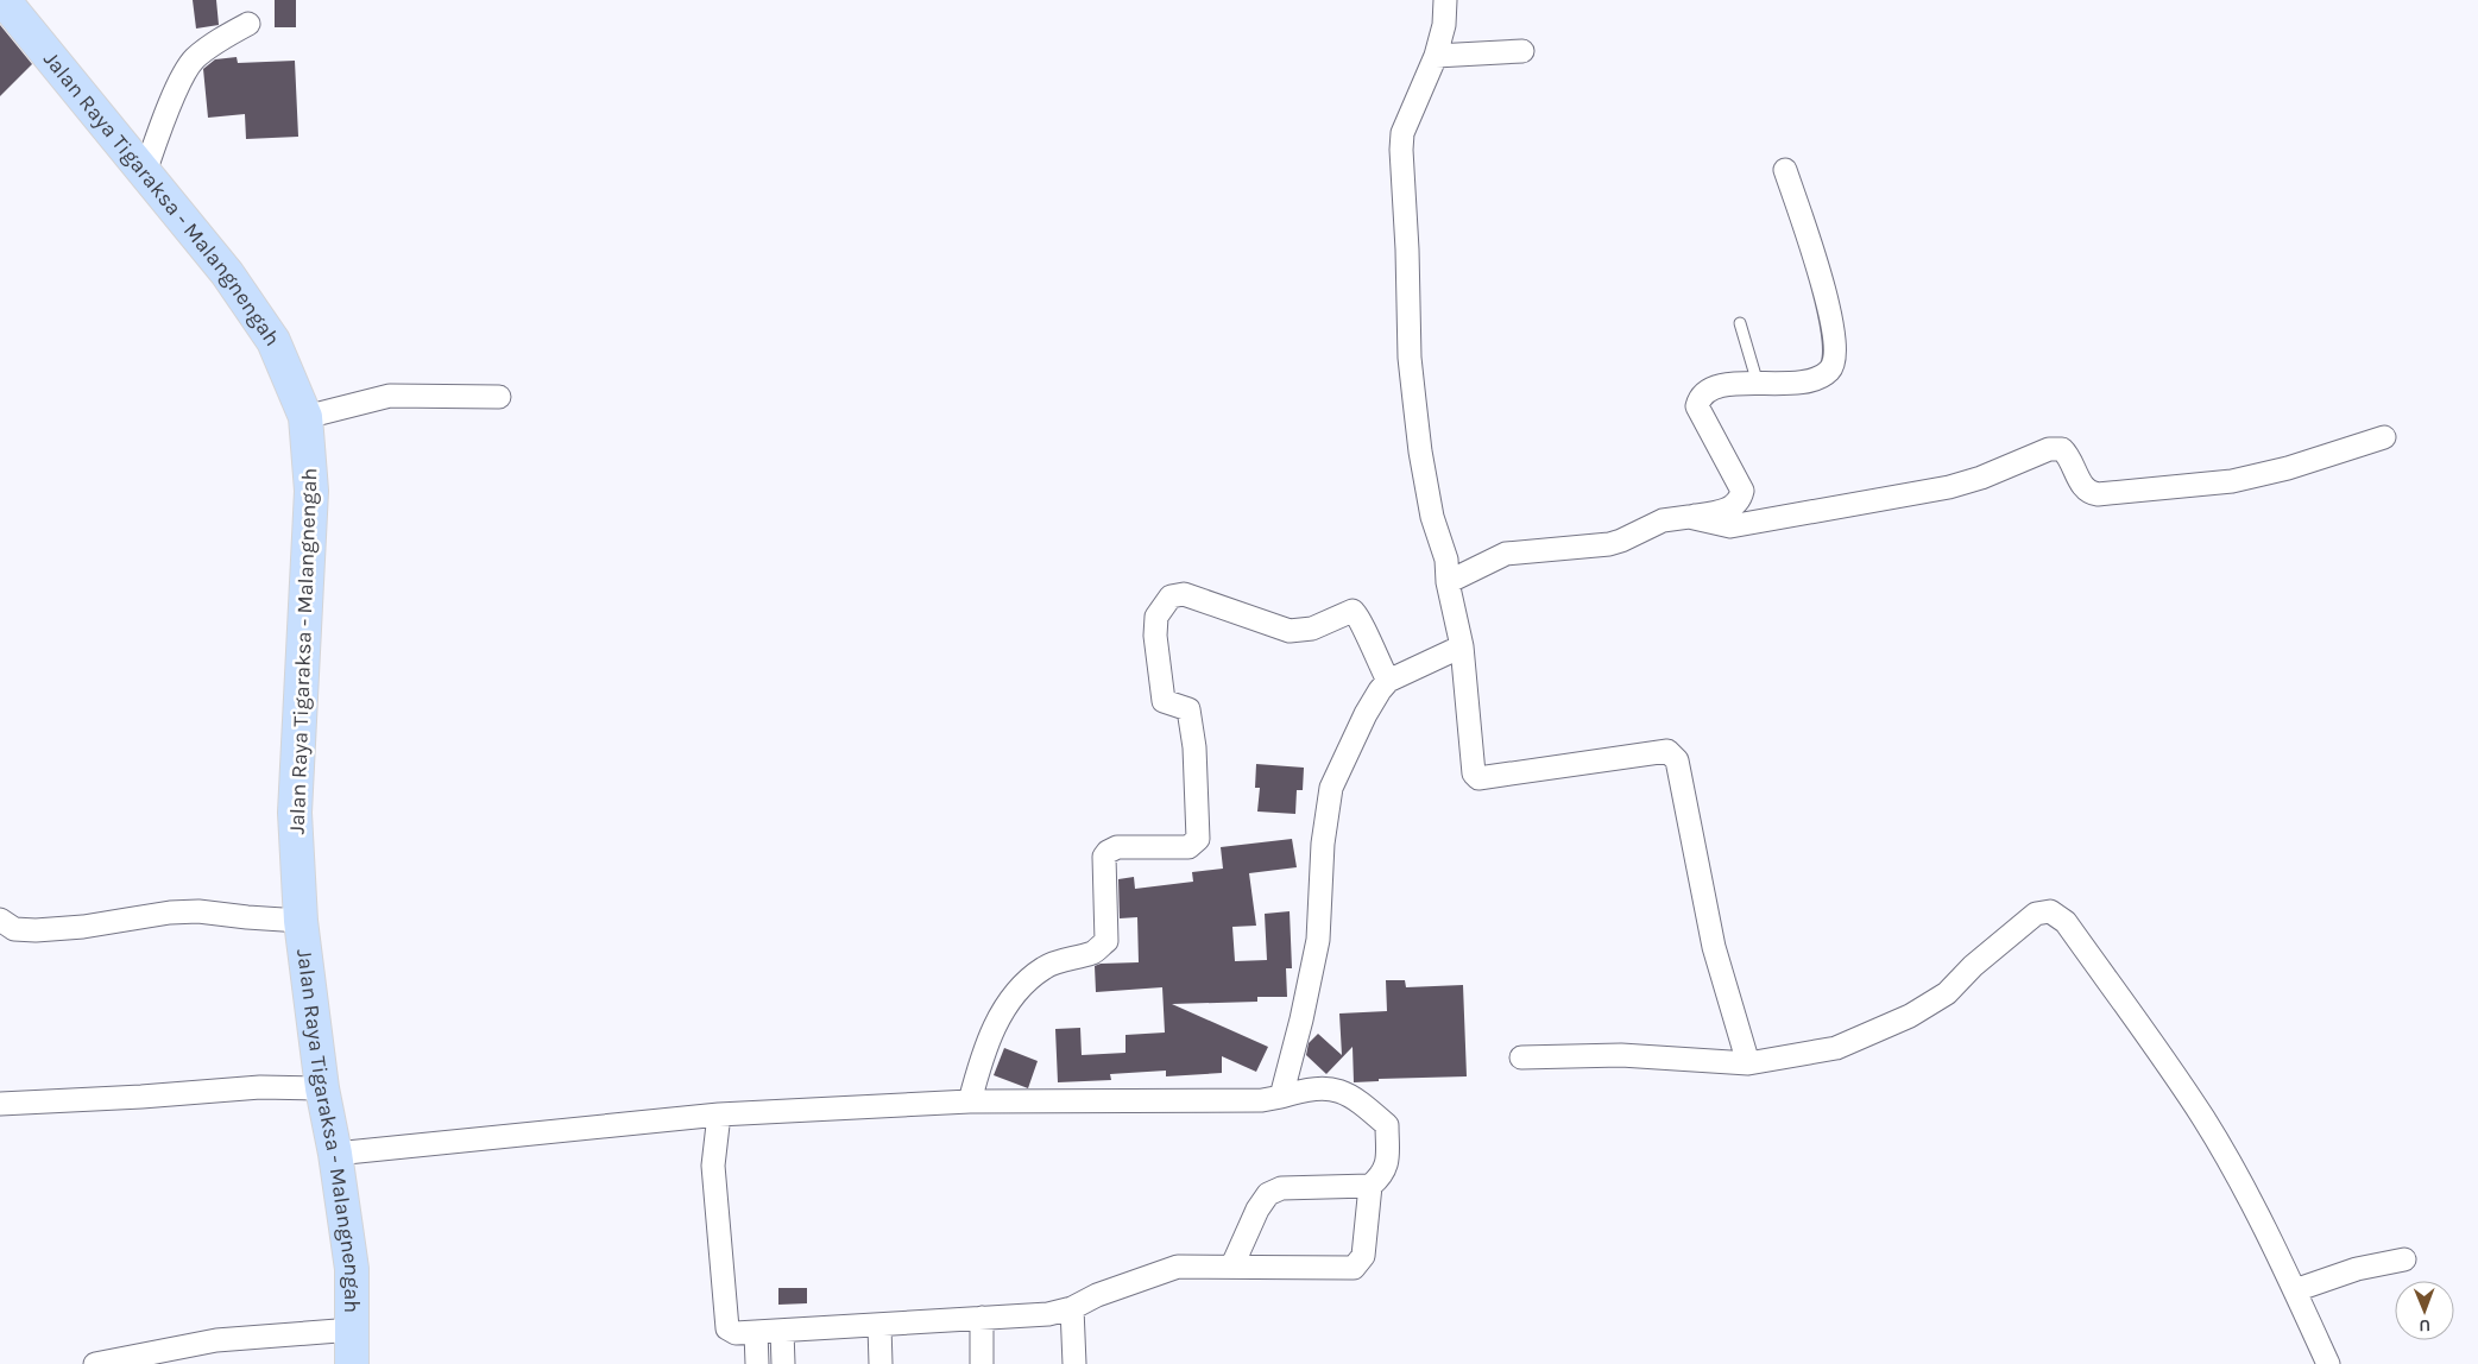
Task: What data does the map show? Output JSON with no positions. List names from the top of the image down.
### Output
{
  "streets": {
    "main road": ["Jalan Raya Tigaraksa - Malangnengah"]
  },
  "north": "bottom"
}
